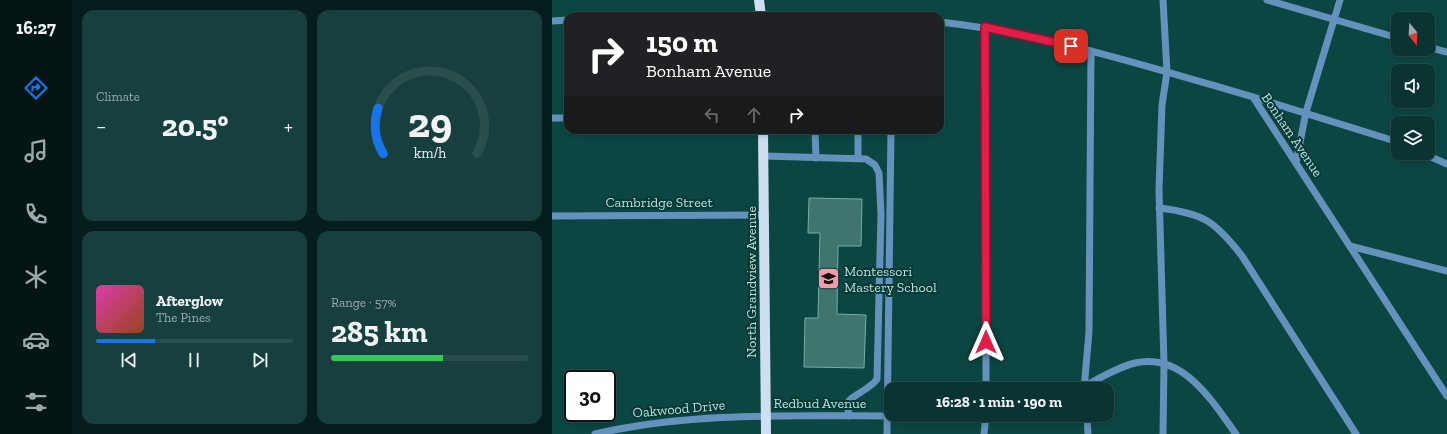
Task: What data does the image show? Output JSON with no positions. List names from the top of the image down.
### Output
{
  "streets": {
    "main road": ["North Grandview Avenue"],
    "street": [
      "Bonham Avenue",
      "Cambridge Street",
      "Redbud Avenue",
      "Oakwood Drive"
    ]
  },
  "crossings": [
    ["Cambridge Street", "North Grandview Avenue"],
    ["North Grandview Avenue", "Redbud Avenue"],
    ["North Grandview Avenue", "Oakwood Drive"],
    ["Redbud Avenue", "Oakwood Drive"]
  ],
  "places": {
    "school or university": ["Montessori Mastery School"]
  },
  "north": "bottom",
  "page": {
    "tabs": "16:27",
    "tile": [
      "Climate",
      ["Range · 57%", "285 km"]
    ],
    "turn": ["150 m", "Bonham Avenue"],
    "heat": ["−", "20.5°", "+"],
    "song": ["Afterglow", "The Pines"],
    "limit": "30",
    "trip": "16:28 · 1 min · 190 m",
    "gauge": ["29", "km/h"]
  }
}
